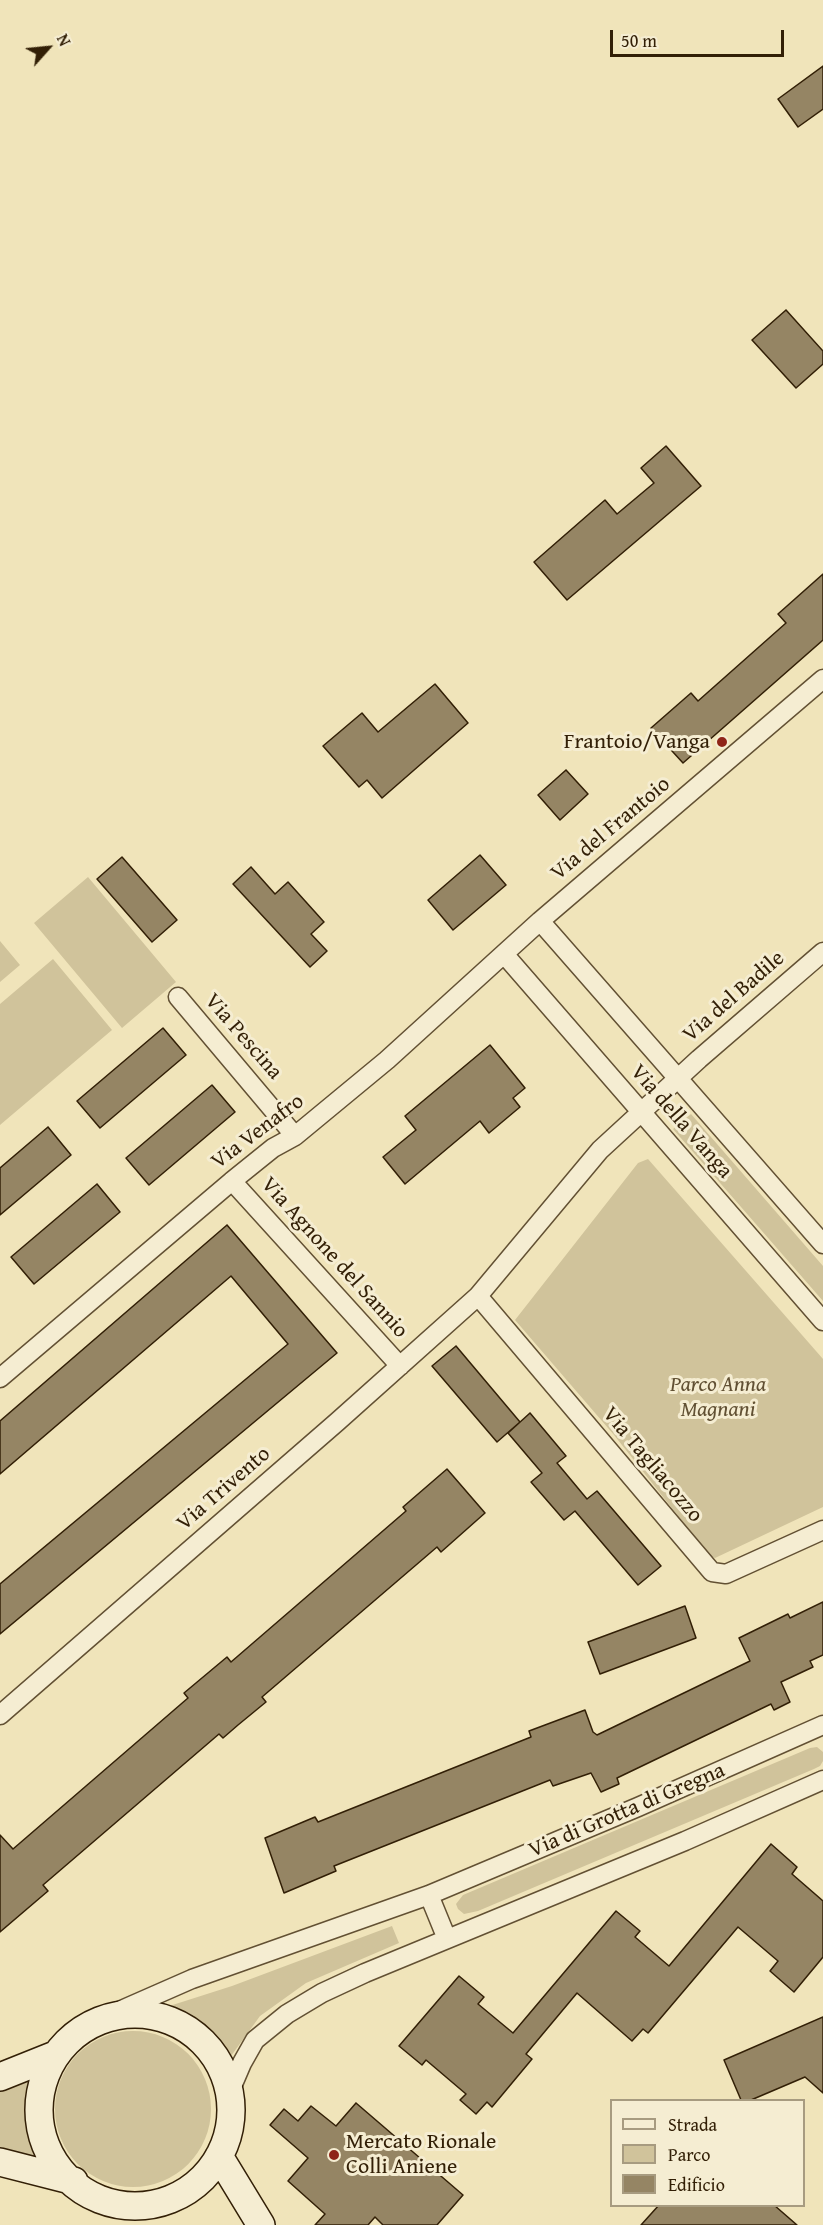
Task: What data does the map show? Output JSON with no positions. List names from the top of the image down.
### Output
{
  "streets": {
    "street": [
      "Via del Frantoio",
      "Via del Badile",
      "Via Pescina",
      "Via della Vanga",
      "Via Venafro",
      "Via Agnone del Sannio",
      "Via Tagliacozzo",
      "Via Trivento",
      "Via di Grotta di Gregna"
    ]
  },
  "crossings": [
    ["Via del Frantoio", "Via della Vanga"],
    ["Via del Frantoio", "Via Venafro"],
    ["Via del Badile", "Via della Vanga"],
    ["Via del Badile", "Via Trivento"],
    ["Via Pescina", "Via Venafro"],
    ["Via della Vanga", "Via Venafro"],
    ["Via Venafro", "Via Agnone del Sannio"],
    ["Via Agnone del Sannio", "Via Trivento"],
    ["Via Tagliacozzo", "Via Trivento"]
  ],
  "parks": ["Parco Anna Magnani"],
  "places": ["Frantoio/Vanga", "Mercato Rionale Colli Aniene"],
  "legend": ["Strada", "Parco", "Edificio"],
  "scale_bar": "50 m",
  "north": "top right"
}
